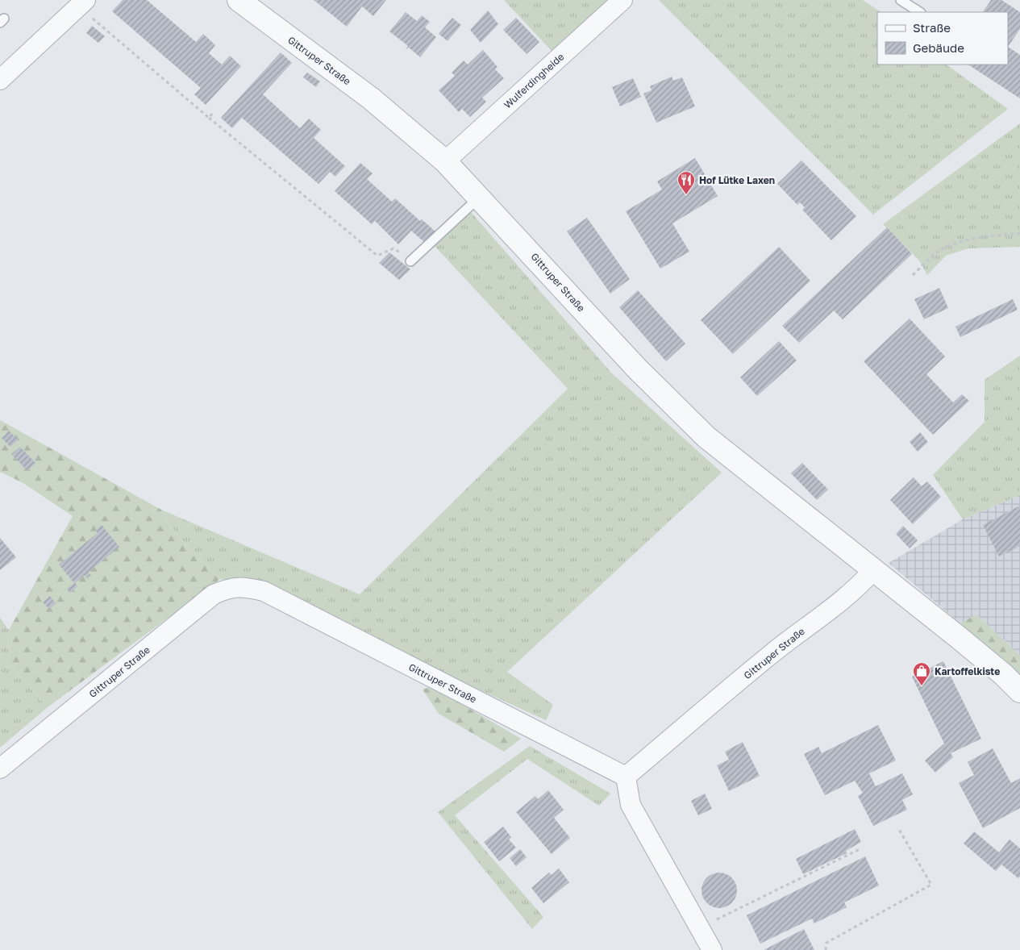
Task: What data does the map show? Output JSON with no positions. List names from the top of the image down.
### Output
{
  "streets": {
    "street": ["Gittruper Straße", "Wulferdingheide"]
  },
  "crossings": [
    ["Gittruper Straße", "Wulferdingheide"]
  ],
  "places": {
    "restaurant": ["Hof Lütke Laxen"],
    "shop": ["Kartoffelkiste"]
  },
  "legend": ["Straße", "Gebäude"]
}
